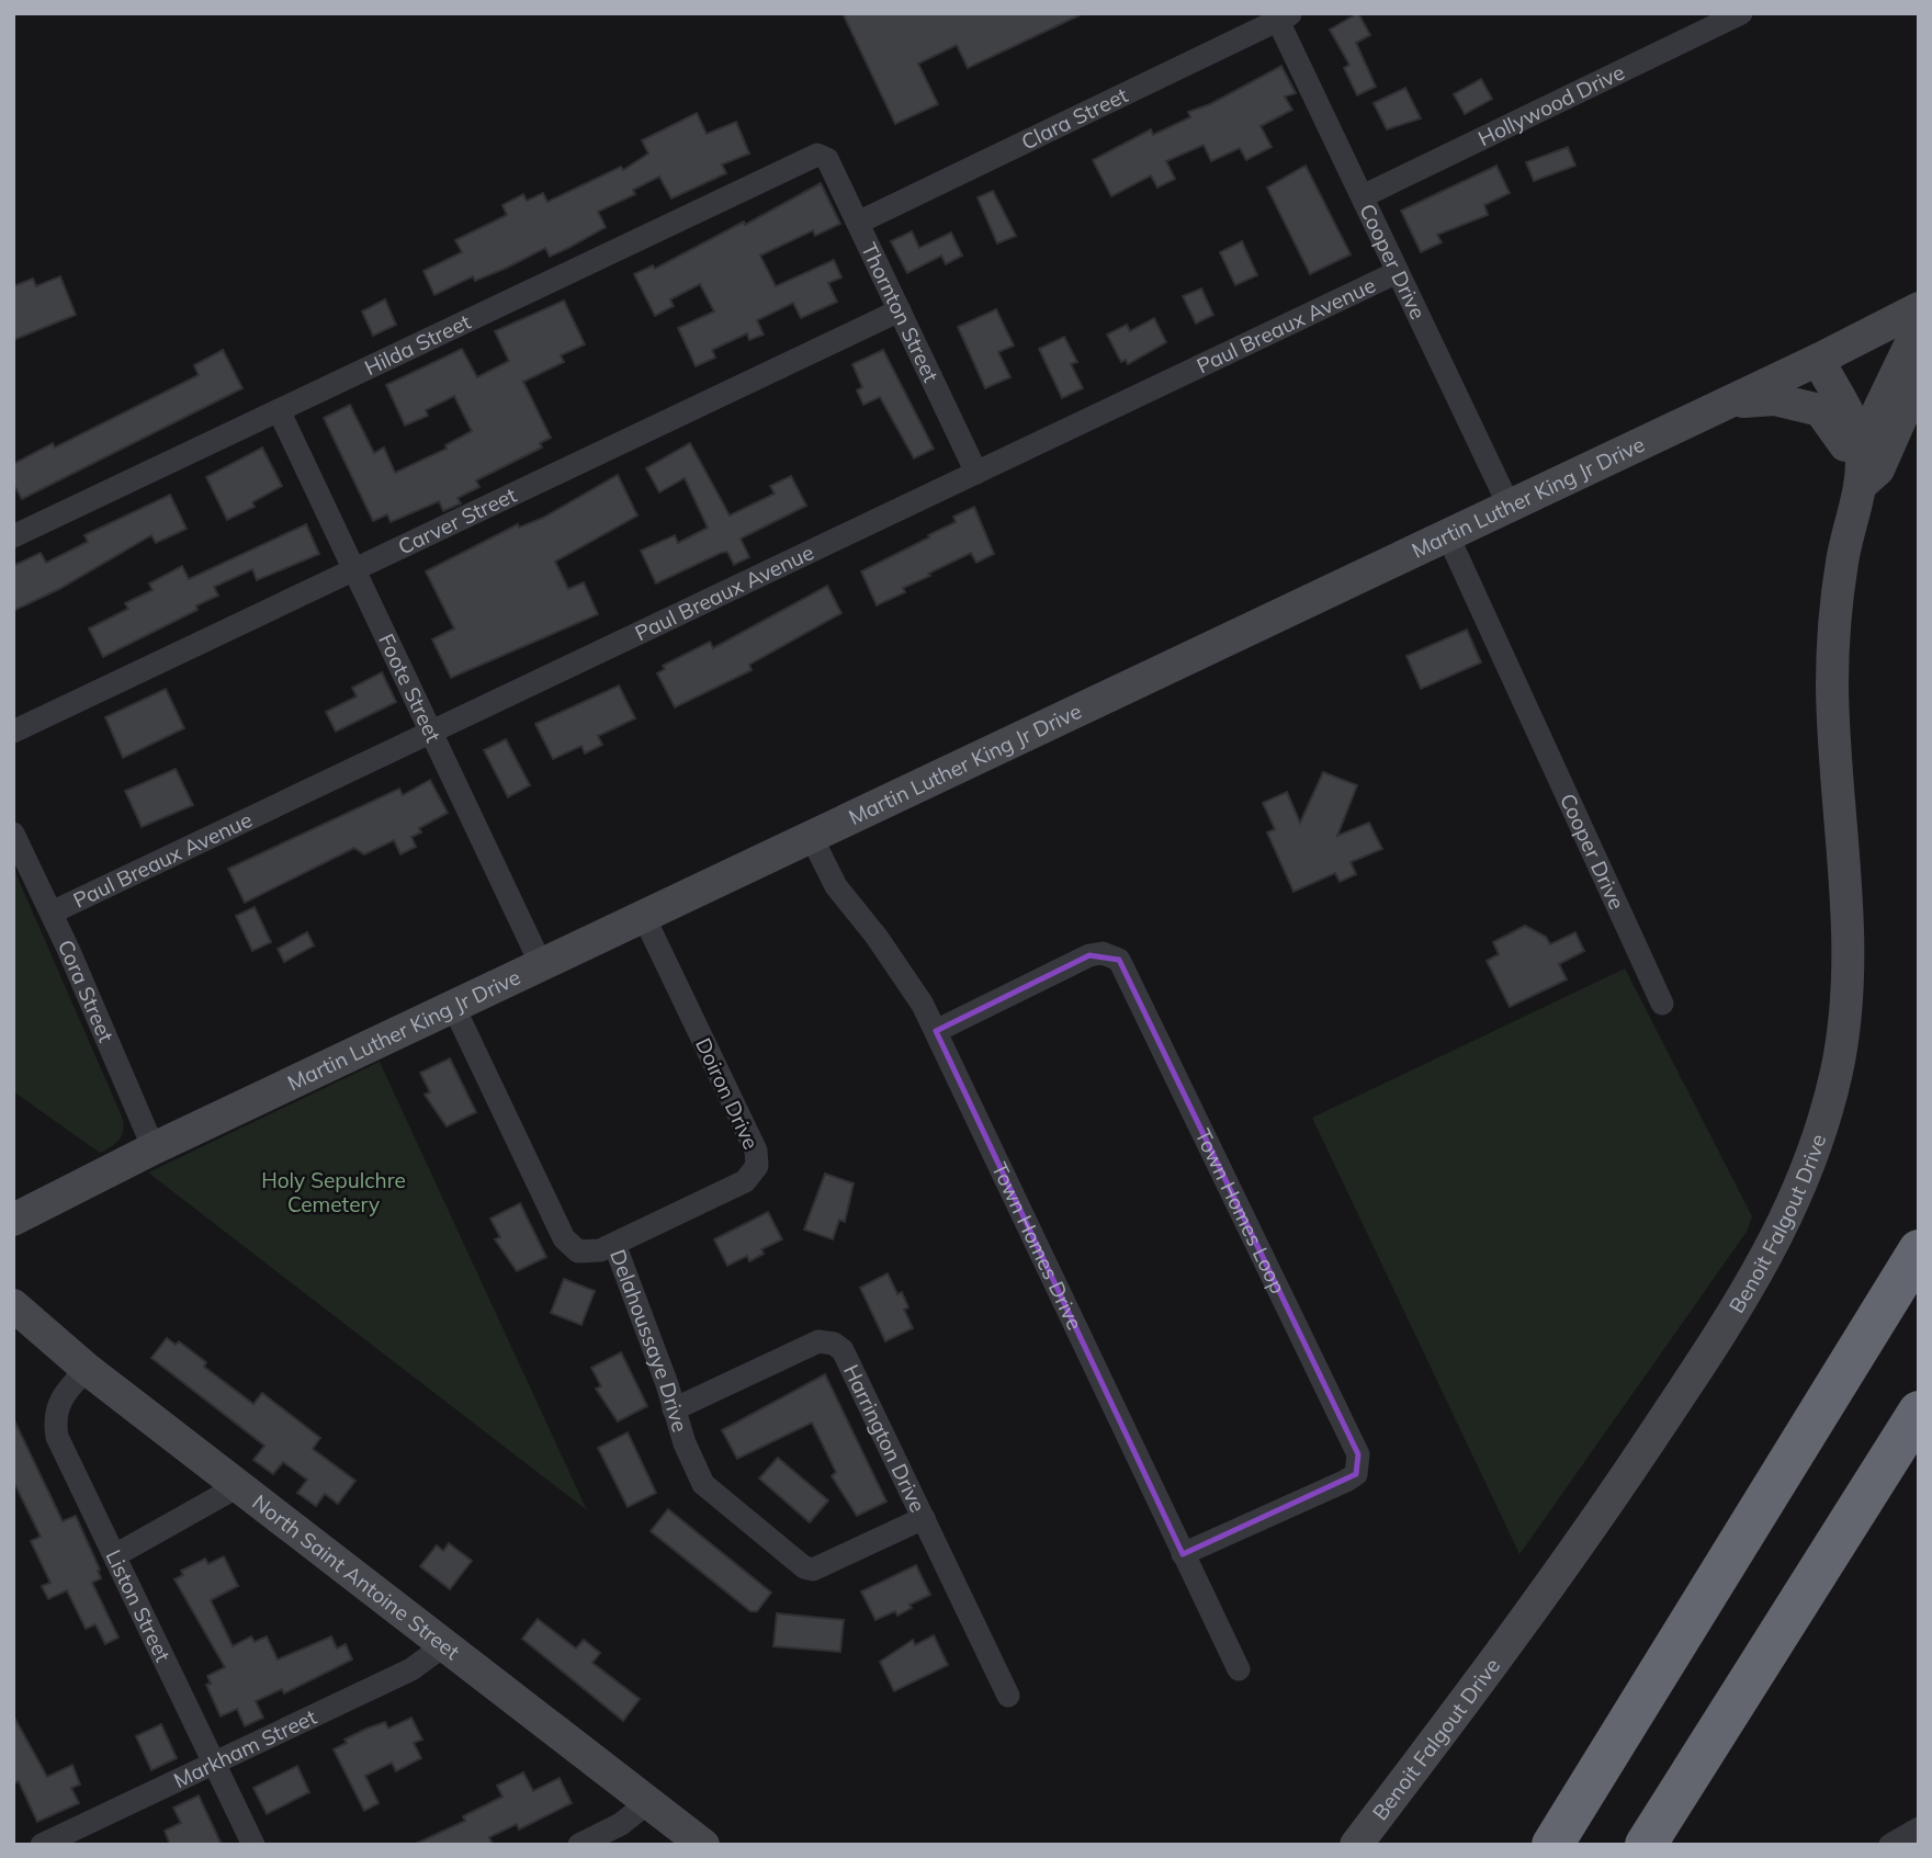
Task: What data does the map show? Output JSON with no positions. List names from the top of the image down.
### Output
{
  "streets": {
    "street": [
      "Hollywood Drive",
      "Clara Street",
      "Cooper Drive",
      "Thornton Street",
      "Paul Breaux Avenue",
      "Hilda Street",
      "Martin Luther King Jr Drive",
      "Carver Street",
      "Foote Street",
      "Cora Street",
      "Doiron Drive",
      "Town Homes Loop",
      "Benoit Falgout Drive",
      "Town Homes Drive",
      "Delahoussaye Drive",
      "Harrington Drive",
      "North Saint Antoine Street",
      "Liston Street",
      "Markham Street"
    ]
  },
  "crossings": [
    ["Hollywood Drive", "Cooper Drive"],
    ["Clara Street", "Cooper Drive"],
    ["Clara Street", "Thornton Street"],
    ["Cooper Drive", "Paul Breaux Avenue"],
    ["Cooper Drive", "Martin Luther King Jr Drive"],
    ["Thornton Street", "Paul Breaux Avenue"],
    ["Thornton Street", "Hilda Street"],
    ["Thornton Street", "Carver Street"],
    ["Paul Breaux Avenue", "Foote Street"],
    ["Paul Breaux Avenue", "Cora Street"],
    ["Hilda Street", "Foote Street"],
    ["Martin Luther King Jr Drive", "Foote Street"],
    ["Martin Luther King Jr Drive", "Cora Street"],
    ["Martin Luther King Jr Drive", "Doiron Drive"],
    ["Martin Luther King Jr Drive", "Town Homes Drive"],
    ["Martin Luther King Jr Drive", "Delahoussaye Drive"],
    ["Carver Street", "Foote Street"],
    ["Doiron Drive", "Delahoussaye Drive"],
    ["Town Homes Loop", "Town Homes Drive"],
    ["Delahoussaye Drive", "Harrington Drive"],
    ["North Saint Antoine Street", "Liston Street"],
    ["North Saint Antoine Street", "Markham Street"],
    ["Liston Street", "Markham Street"]
  ],
  "parks": ["Holy Sepulchre Cemetery"]
}
